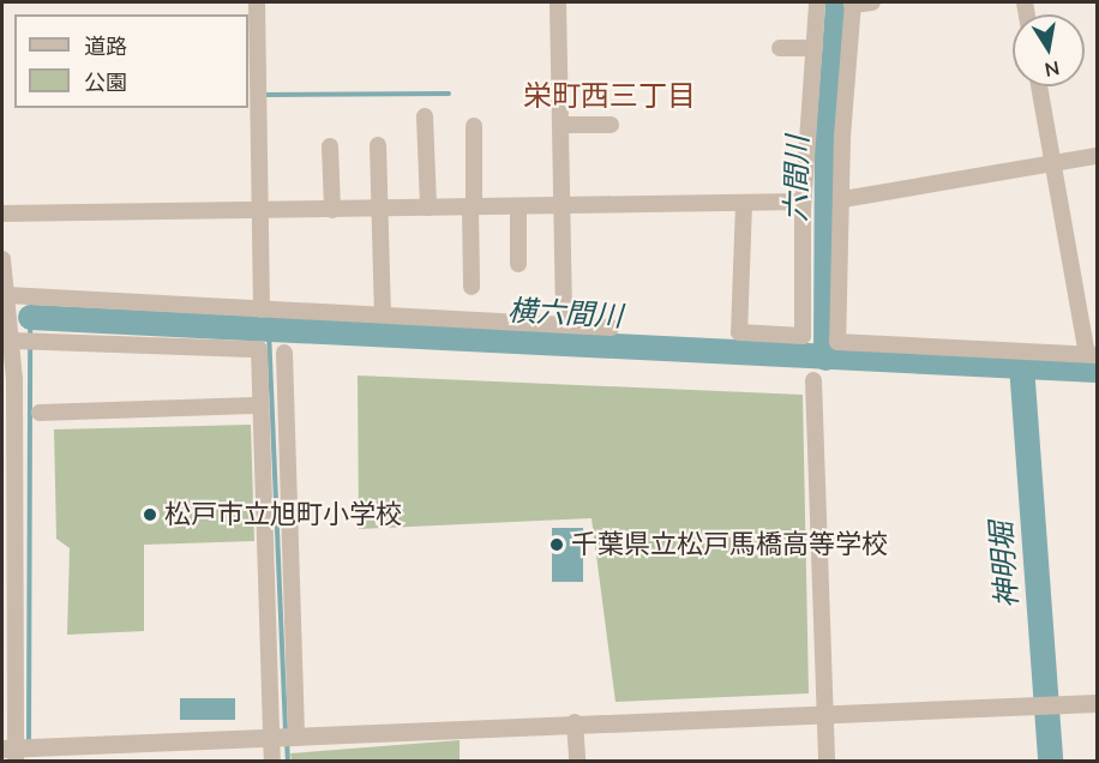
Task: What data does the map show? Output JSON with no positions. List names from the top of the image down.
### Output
{
  "districts": ["栄町西三丁目"],
  "water": ["六間川", "横六間川", "神明堀"],
  "places": ["松戸市立旭町小学校", "千葉県立松戸馬橋高等学校"],
  "legend": ["道路", "公園"],
  "north": "bottom"
}
